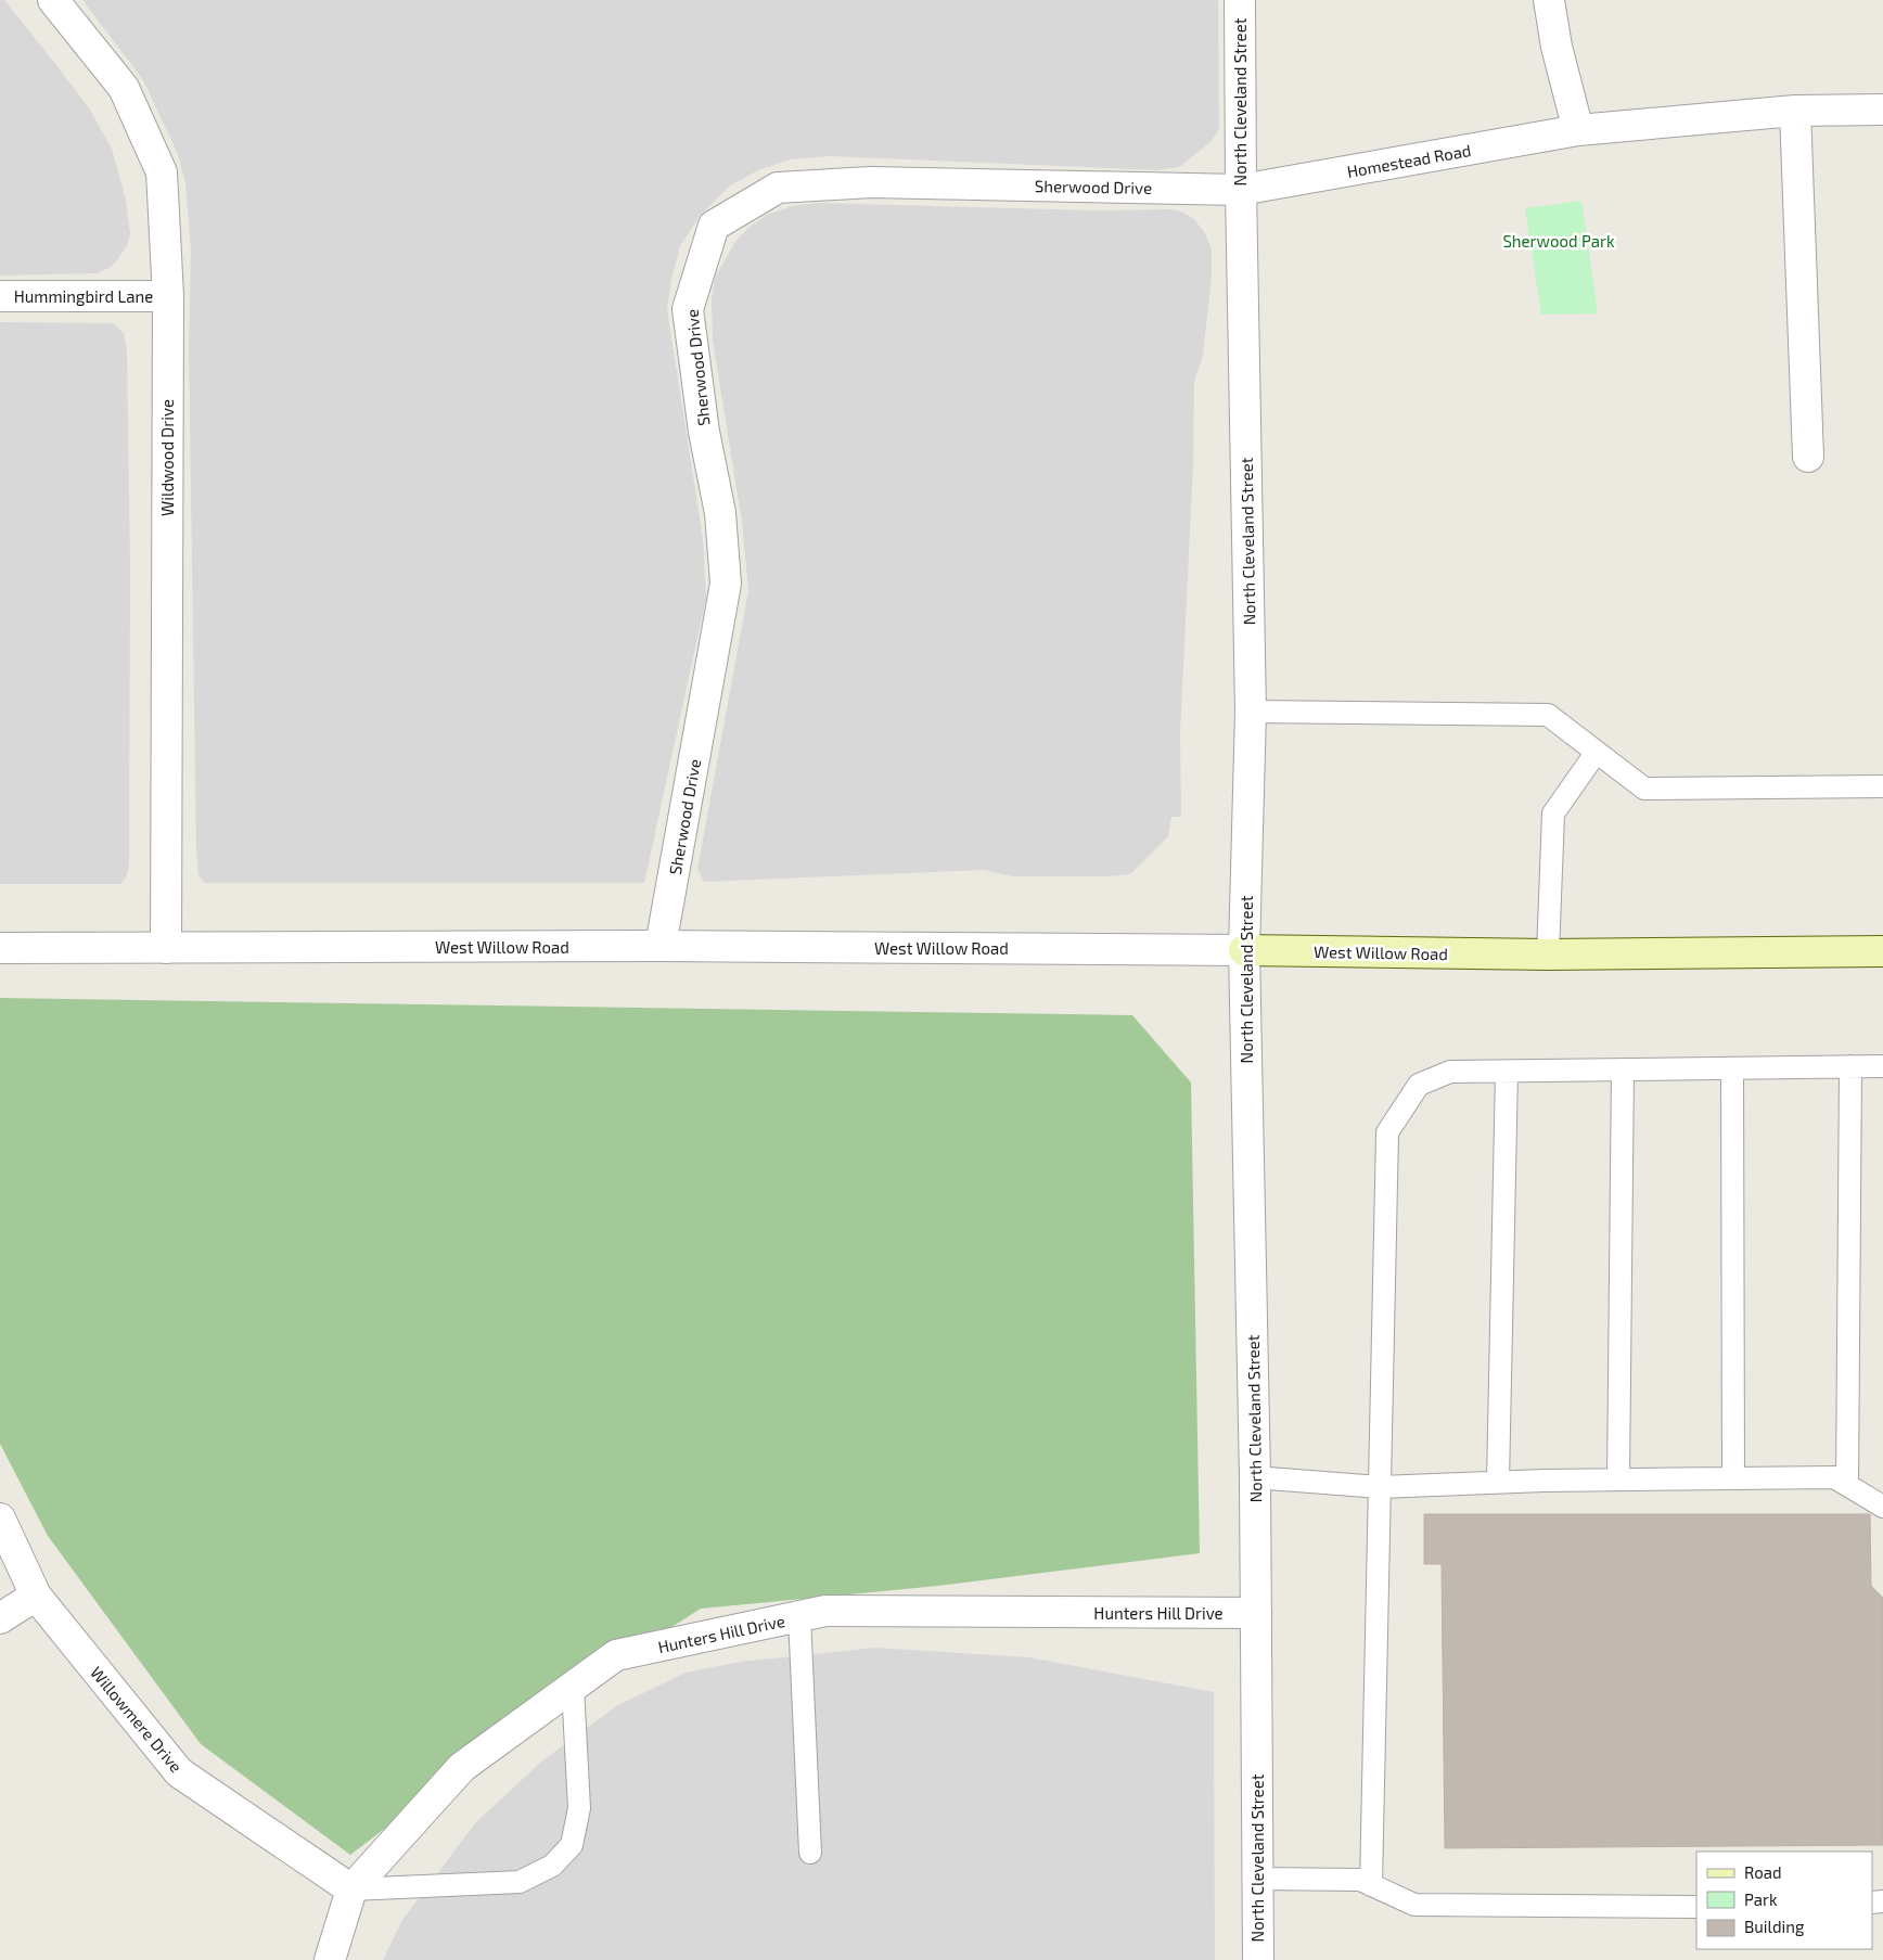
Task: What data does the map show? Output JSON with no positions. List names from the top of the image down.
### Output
{
  "streets": {
    "main road": ["West Willow Road"],
    "street": [
      "North Cleveland Street",
      "Homestead Road",
      "Sherwood Drive",
      "Hummingbird Lane",
      "Wildwood Drive",
      "Hunters Hill Drive",
      "Willowmere Drive"
    ]
  },
  "crossings": [
    ["North Cleveland Street", "Homestead Road"],
    ["North Cleveland Street", "Sherwood Drive"],
    ["North Cleveland Street", "West Willow Road"],
    ["North Cleveland Street", "Hunters Hill Drive"],
    ["Homestead Road", "Sherwood Drive"],
    ["Sherwood Drive", "West Willow Road"],
    ["Hummingbird Lane", "Wildwood Drive"],
    ["Wildwood Drive", "West Willow Road"],
    ["Hunters Hill Drive", "Willowmere Drive"]
  ],
  "parks": ["Sherwood Park"],
  "legend": ["Road", "Park", "Building"]
}
